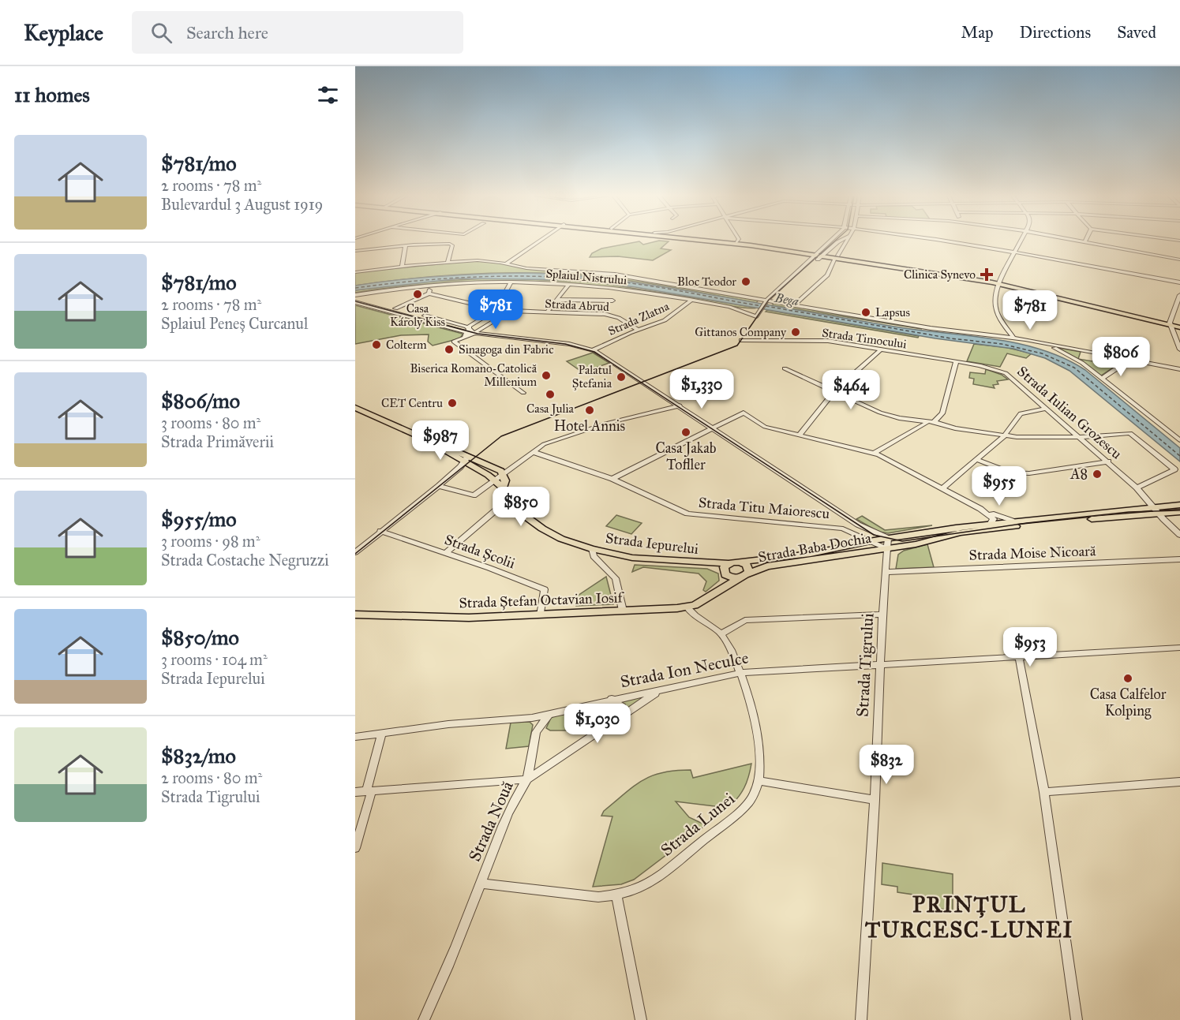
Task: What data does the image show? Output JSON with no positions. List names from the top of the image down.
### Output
{
  "streets": {
    "main road": ["Strada Iepurelui", "Strada Baba Dochia", "Strada Ștefan Octavian Iosif"],
    "street": [
      "Splaiul Nistrului",
      "Strada Abrud",
      "Strada Zlatna",
      "Strada Timocului",
      "Strada Iulian Grozescu",
      "Strada Titu Maiorescu",
      "Strada Școlii",
      "Strada Moise Nicoară",
      "Strada Tigrului",
      "Strada Ion Neculce",
      "Strada Nouă",
      "Strada Lunei"
    ]
  },
  "crossings": [
    ["Splaiul Nistrului", "Strada Zlatna"],
    ["Strada Abrud", "Strada Zlatna"],
    ["Strada Timocului", "Strada Iulian Grozescu"],
    ["Strada Iulian Grozescu", "Strada Baba Dochia"],
    ["Strada Titu Maiorescu", "Strada Baba Dochia"],
    ["Strada Titu Maiorescu", "Strada Tigrului"],
    ["Strada Iepurelui", "Strada Baba Dochia"],
    ["Strada Iepurelui", "Strada Ștefan Octavian Iosif"],
    ["Strada Baba Dochia", "Strada Ștefan Octavian Iosif"],
    ["Strada Baba Dochia", "Strada Tigrului"],
    ["Strada Școlii", "Strada Ștefan Octavian Iosif"],
    ["Strada Moise Nicoară", "Strada Tigrului"],
    ["Strada Tigrului", "Strada Ion Neculce"],
    ["Strada Ion Neculce", "Strada Nouă"],
    ["Strada Nouă", "Strada Lunei"]
  ],
  "districts": ["PRINȚUL TURCESC-LUNEI"],
  "water": ["Bega"],
  "places": {
    "health": ["Clinica Synevo"],
    "other": [
      "Bloc Teodor",
      "Casa Károly Kiss",
      "Lapsus",
      "Gittanos Company",
      "Colterm",
      "Sinagoga din Fabric",
      "Biserica Romano-Catolică Millenium",
      "Palatul Ștefania",
      "Casa Julia",
      "CET Centru",
      "Hotel Annis",
      "Casa Jakab Tofller",
      "A8",
      "Casa Calfelor Kolping"
    ]
  },
  "page": {
    "header": "Keyplace",
    "search": "Search here",
    "nav": ["Map", "Directions", "Saved"],
    "heading": "11 homes",
    "list": [
      {
        "name": "$781/mo",
        "note": "2 rooms · 78 m² · Bulevardul 3 August 1919"
      },
      {
        "name": "$781/mo",
        "note": "2 rooms · 78 m² · Splaiul Peneș Curcanul"
      },
      {
        "name": "$806/mo",
        "note": "3 rooms · 80 m² · Strada Primăverii"
      },
      {
        "name": "$955/mo",
        "note": "3 rooms · 98 m² · Strada Costache Negruzzi"
      },
      {
        "name": "$850/mo",
        "note": "3 rooms · 104 m² · Strada Iepurelui"
      },
      {
        "name": "$832/mo",
        "note": "2 rooms · 80 m² · Strada Tigrului"
      }
    ],
    "price": [
      "$781",
      "$781",
      "$806",
      "$1,330",
      "$464",
      "$987",
      "$955",
      "$850",
      "$953",
      "$1,030",
      "$832"
    ]
  }
}
